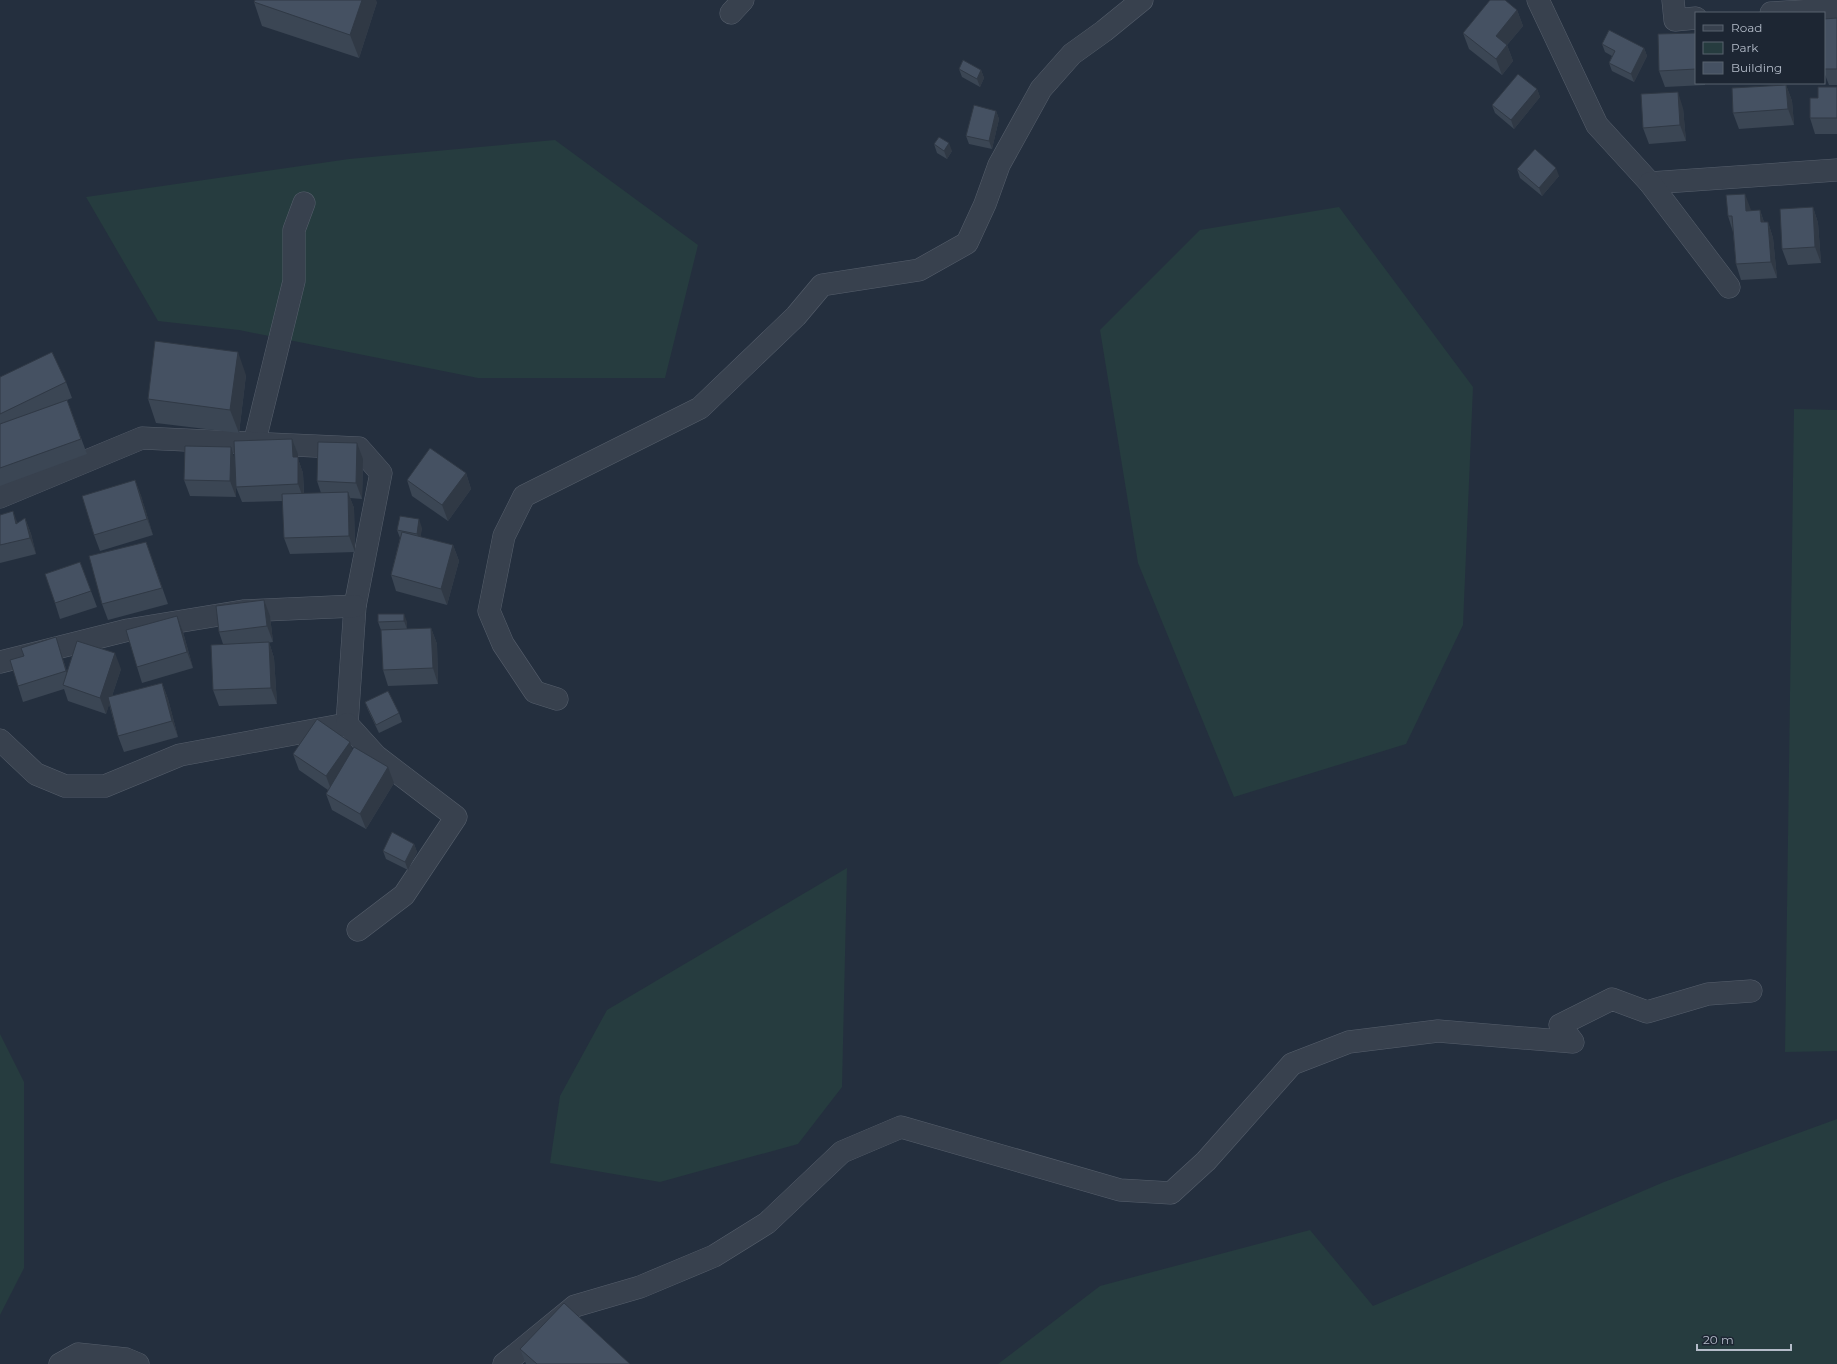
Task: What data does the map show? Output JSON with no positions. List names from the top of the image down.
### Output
{
  "legend": ["Road", "Park", "Building"],
  "scale_bar": "20 m"
}
